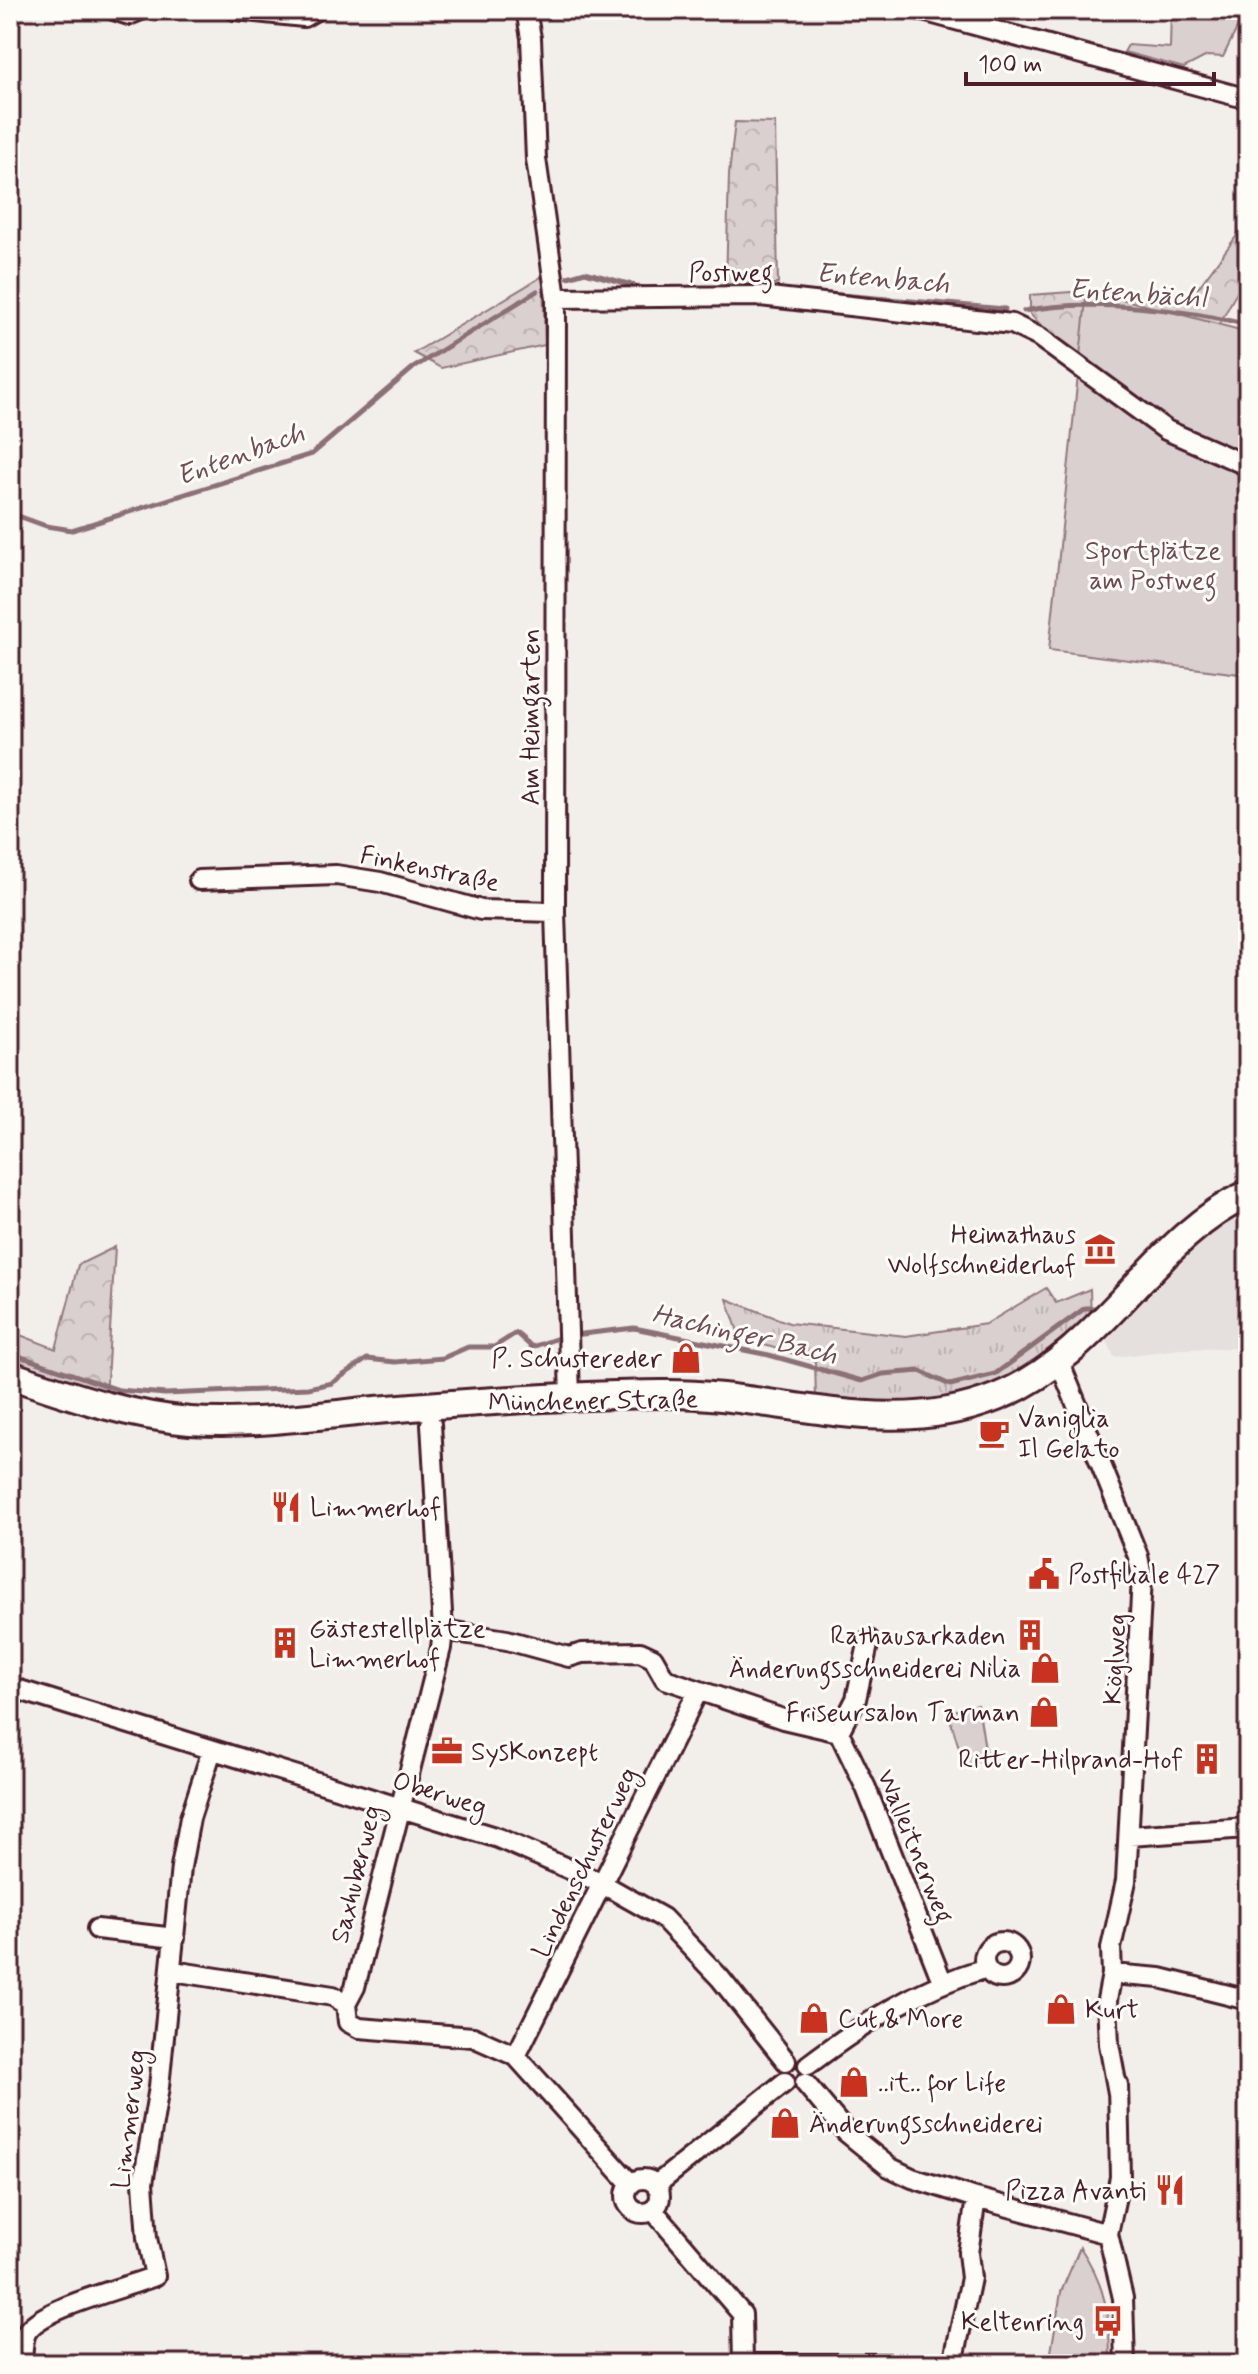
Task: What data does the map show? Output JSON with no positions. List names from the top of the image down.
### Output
{
  "streets": {
    "main road": ["Münchener Straße"],
    "street": [
      "Postweg",
      "Am Heimgarten",
      "Finkenstraße",
      "Köglweg",
      "Oberweg",
      "Walleitnerweg",
      "Lindenschusterweg",
      "Saxhuberweg",
      "Limmerweg"
    ]
  },
  "crossings": [
    ["Postweg", "Am Heimgarten"],
    ["Am Heimgarten", "Finkenstraße"],
    ["Am Heimgarten", "Münchener Straße"],
    ["Münchener Straße", "Köglweg"],
    ["Oberweg", "Lindenschusterweg"],
    ["Oberweg", "Saxhuberweg"],
    ["Oberweg", "Limmerweg"]
  ],
  "water": ["Entenbach", "Entenbächl", "Hachinger Bach"],
  "parks": ["Sportplätze am Postweg"],
  "places": {
    "museum": ["Heimathaus Wolfschneiderhof"],
    "shop": [
      "P. Schustereder",
      "Änderungsschneiderei Nilia",
      "Friseursalon Tarman",
      "Kurt",
      "Cut & More",
      "..it.. for Life",
      "Änderungsschneiderei"
    ],
    "cafe": ["Vaniglia Il Gelato"],
    "restaurant": ["Limmerhof", "Pizza Avanti"],
    "public building": ["Postfiliale 427"],
    "building": ["Rathausarkaden", "Gästestellplätze Limmerhof", "Ritter-Hilprand-Hof"],
    "office": ["SysKonzept"],
    "bus stop": ["Keltenring"]
  },
  "scale_bar": "100 m"
}
